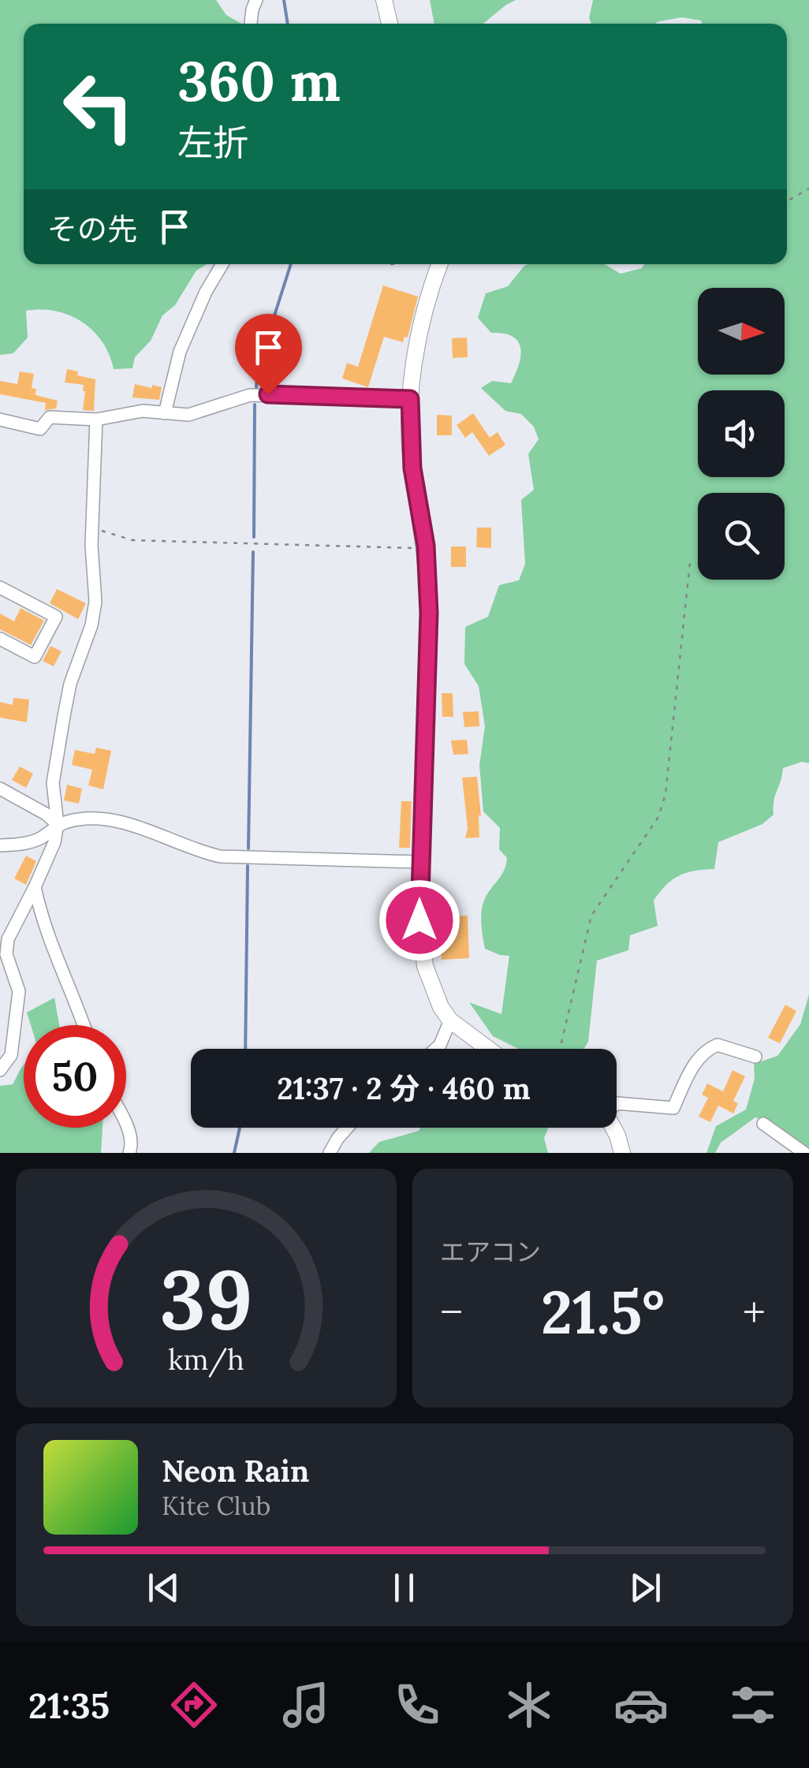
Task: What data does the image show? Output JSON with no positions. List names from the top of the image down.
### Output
{
  "north": "right",
  "page": {
    "turn": ["360 m", "左折"],
    "then": "その先",
    "limit": "50",
    "trip": "21:37 · 2 分 · 460 m",
    "tile": "エアコン",
    "heat": ["−", "21.5°", "+"],
    "song": ["Neon Rain", "Kite Club"],
    "tabs": "21:35",
    "gauge": ["39", "km/h"]
  }
}
